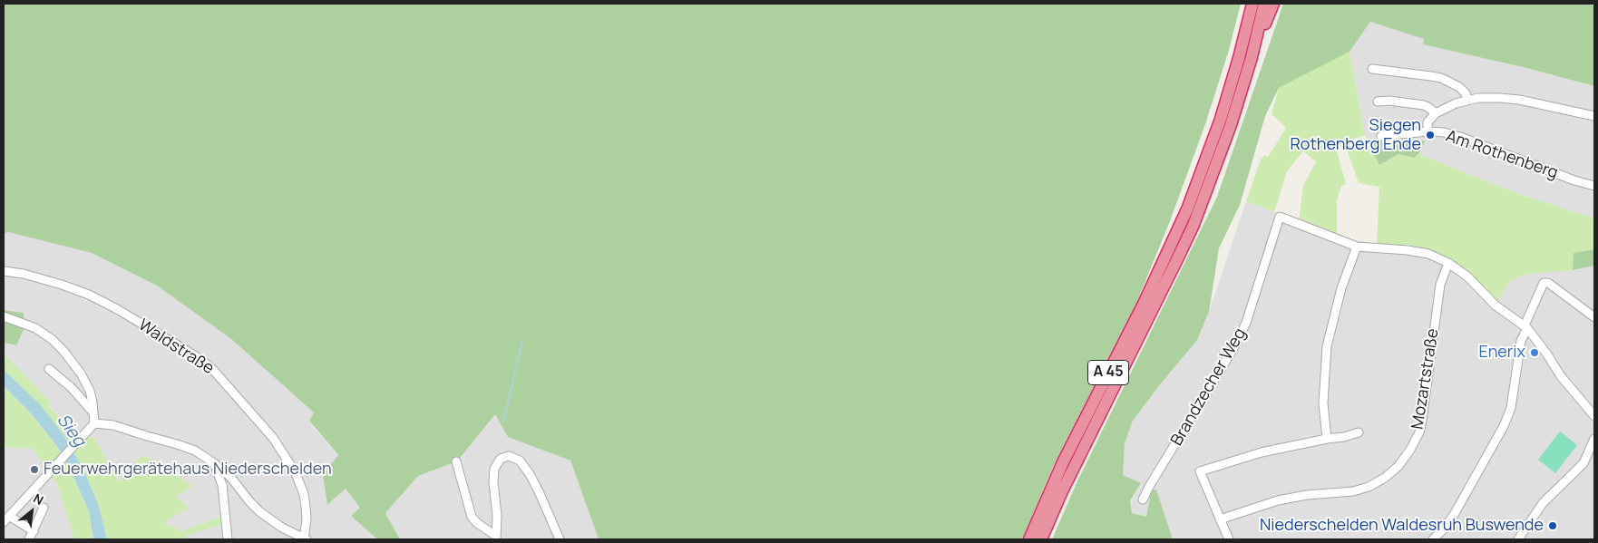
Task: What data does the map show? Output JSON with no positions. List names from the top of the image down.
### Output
{
  "streets": {
    "highway": ["A 45"],
    "street": [
      "Am Rothenberg",
      "Waldstraße",
      "Mozartstraße",
      "Brandzecher Weg"
    ]
  },
  "water": ["Sieg"],
  "places": [
    "Siegen Rothenberg Ende",
    "Enerix",
    "Feuerwehrgerätehaus Niederschelden",
    "Niederschelden Waldesruh Buswende"
  ],
  "north": "top right"
}
